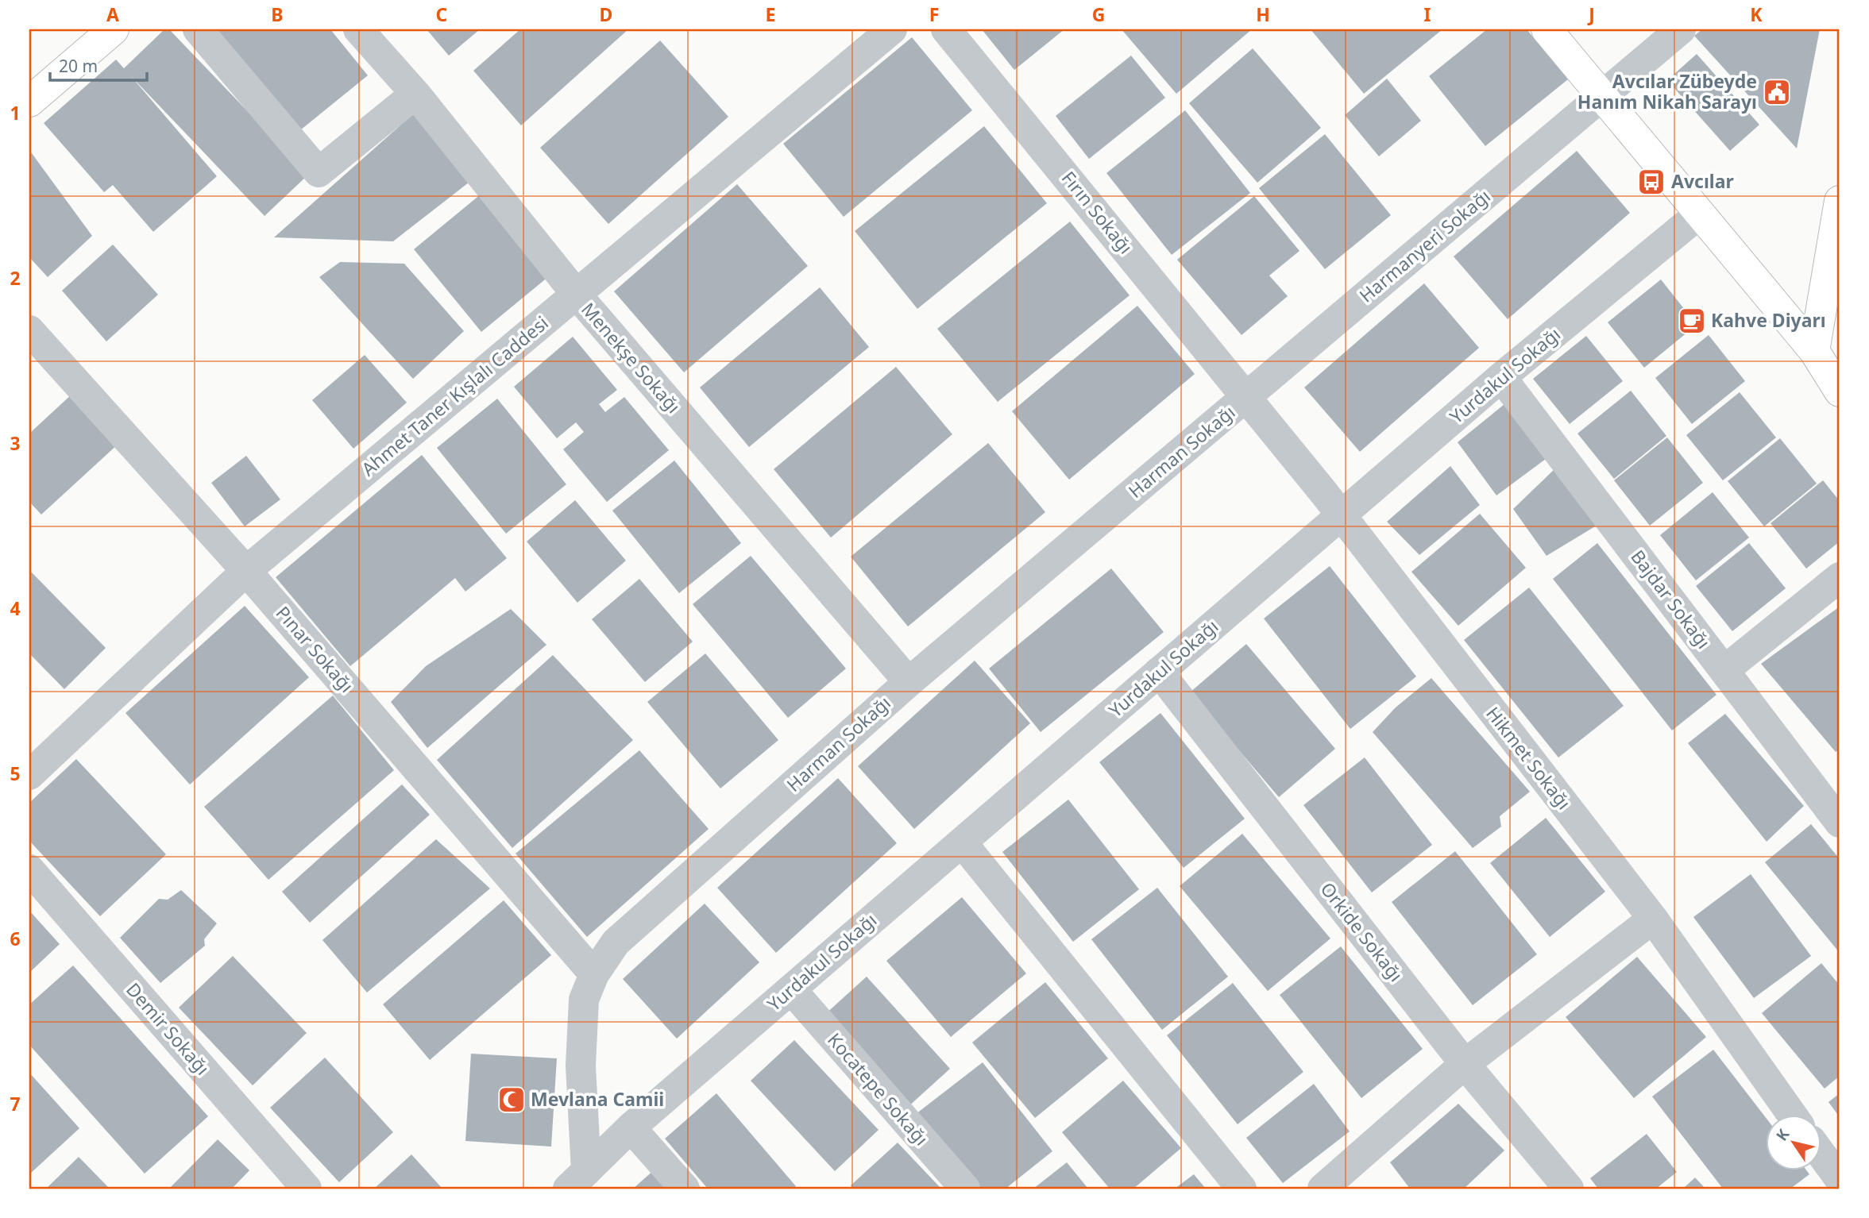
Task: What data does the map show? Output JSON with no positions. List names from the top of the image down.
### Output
{
  "streets": {
    "street": [
      "Fırın Sokağı",
      "Harmanyeri Sokağı",
      "Menekşe Sokağı",
      "Yurdakul Sokağı",
      "Ahmet Taner Kışlalı Caddesi",
      "Harman Sokağı",
      "Bajdar Sokağı",
      "Pınar Sokağı",
      "Hikmet Sokağı",
      "Orkide Sokağı",
      "Demir Sokağı",
      "Kocatepe Sokağı"
    ]
  },
  "crossings": [
    ["Fırın Sokağı", "Harmanyeri Sokağı"],
    ["Fırın Sokağı", "Harman Sokağı"],
    ["Fırın Sokağı", "Hikmet Sokağı"],
    ["Harmanyeri Sokağı", "Harman Sokağı"],
    ["Harmanyeri Sokağı", "Hikmet Sokağı"],
    ["Menekşe Sokağı", "Ahmet Taner Kışlalı Caddesi"],
    ["Menekşe Sokağı", "Harman Sokağı"],
    ["Yurdakul Sokağı", "Harman Sokağı"],
    ["Yurdakul Sokağı", "Bajdar Sokağı"],
    ["Yurdakul Sokağı", "Hikmet Sokağı"],
    ["Yurdakul Sokağı", "Orkide Sokağı"],
    ["Yurdakul Sokağı", "Kocatepe Sokağı"],
    ["Ahmet Taner Kışlalı Caddesi", "Pınar Sokağı"],
    ["Harman Sokağı", "Pınar Sokağı"],
    ["Harman Sokağı", "Hikmet Sokağı"]
  ],
  "places": {
    "public building": ["Avcılar Zübeyde Hanım Nikah Sarayı"],
    "bus stop": ["Avcılar"],
    "cafe": ["Kahve Diyarı"],
    "mosque": ["Mevlana Camii"]
  },
  "scale_bar": "20 m",
  "north": "top left",
  "grid": {
    "columns": [
      "A",
      "B",
      "C",
      "D",
      "E",
      "F",
      "G",
      "H",
      "I",
      "J",
      "K"
    ],
    "rows": [
      "1",
      "2",
      "3",
      "4",
      "5",
      "6",
      "7"
    ]
  }
}
